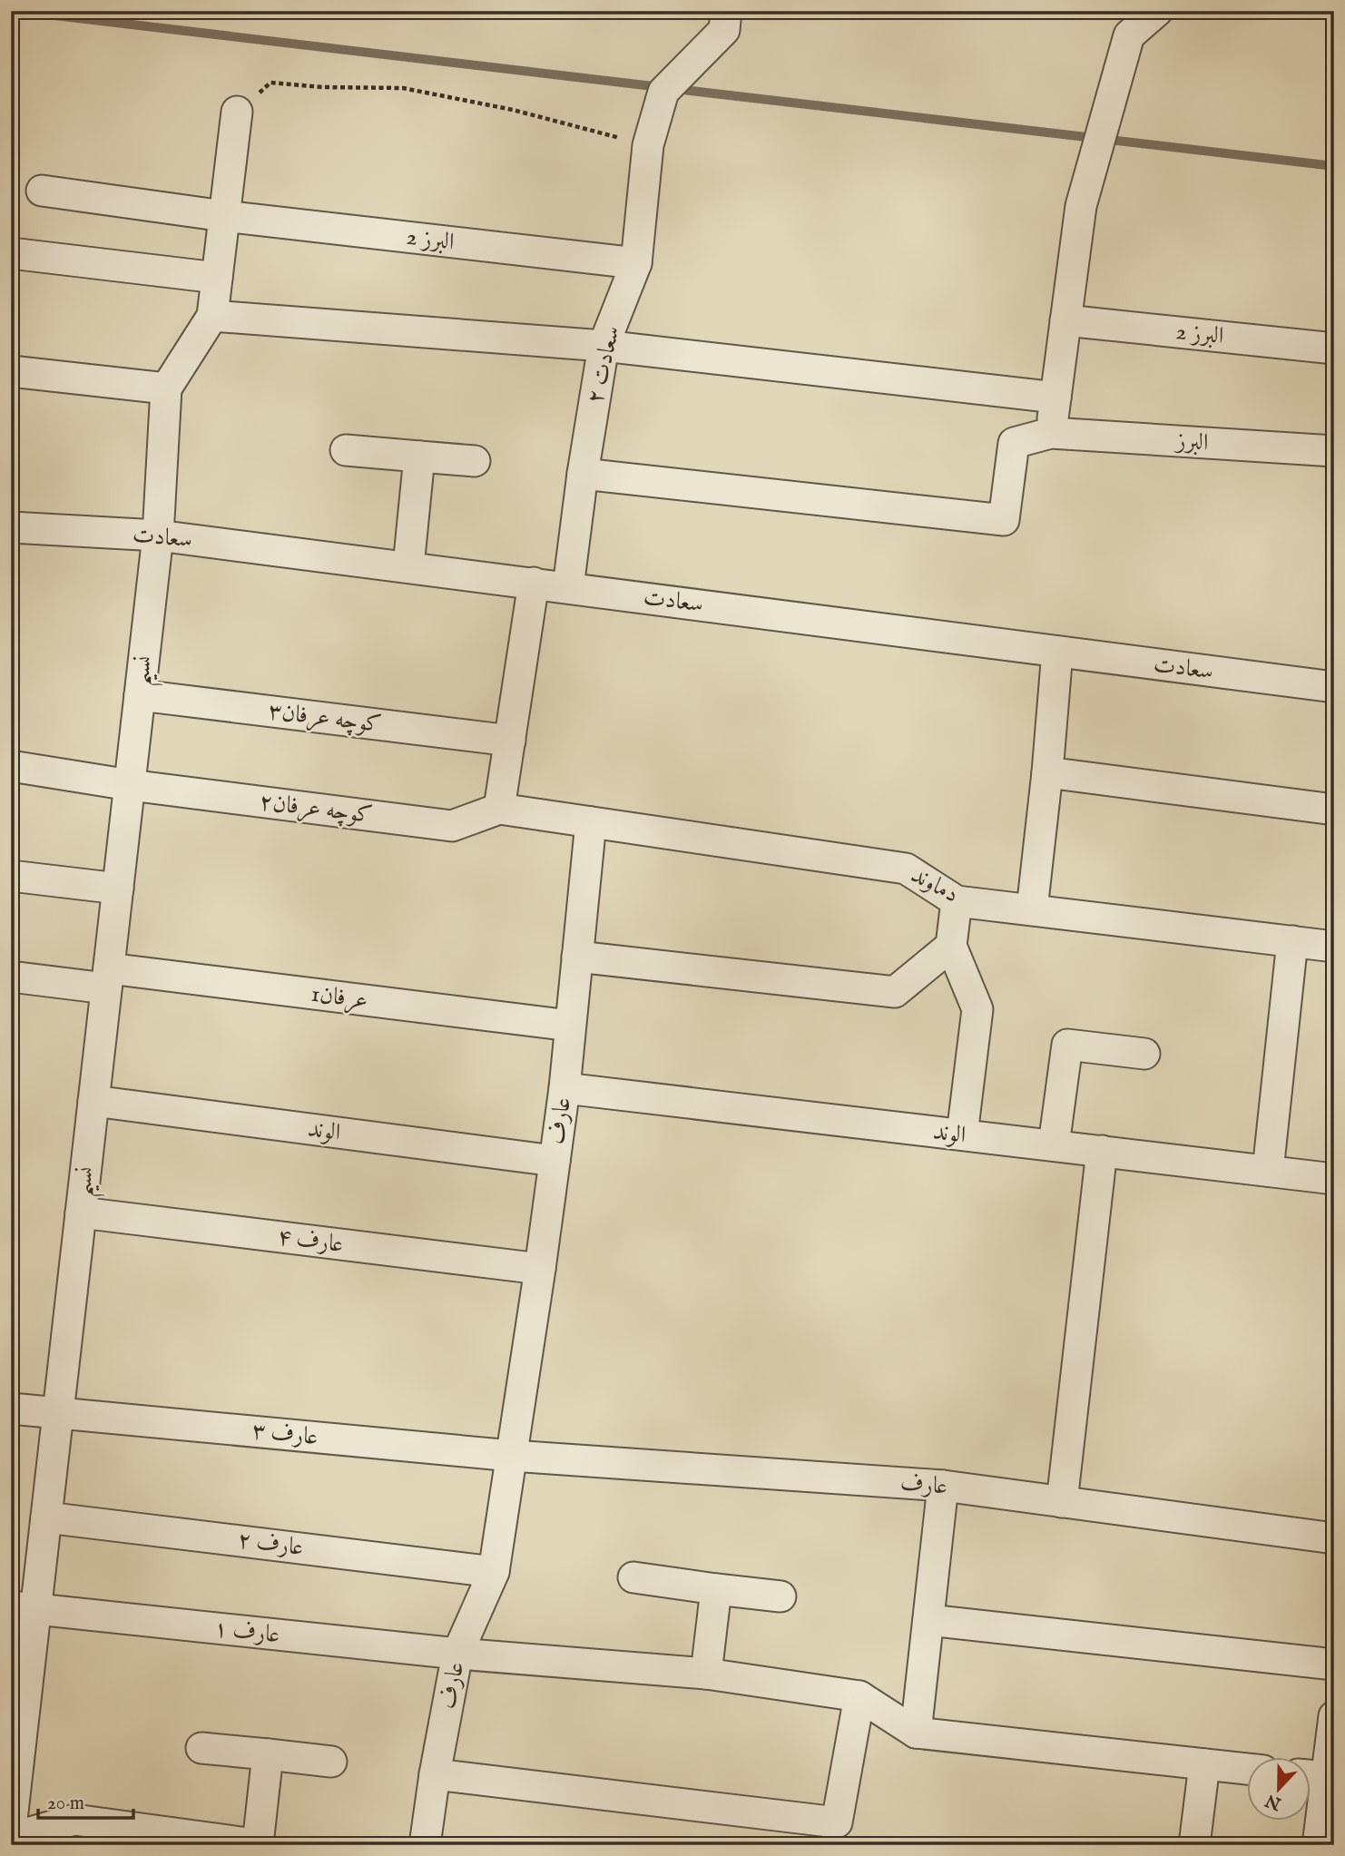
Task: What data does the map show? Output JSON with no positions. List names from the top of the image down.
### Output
{
  "streets": {
    "street": [
      "البرز 2",
      "سعادت ۲",
      "البرز",
      "سعادت",
      "نسیم",
      "کوچه عرفان۳",
      "کوچه عرفان۲",
      "دماوند",
      "عرفان1",
      "عارف",
      "الوند",
      "عارف ۴",
      "عارف ۳",
      "عارف ۲",
      "عارف ۱"
    ]
  },
  "crossings": [
    ["البرز 2", "سعادت ۲"],
    ["سعادت ۲", "البرز"],
    ["سعادت ۲", "سعادت"],
    ["سعادت", "نسیم"],
    ["نسیم", "کوچه عرفان۳"],
    ["نسیم", "کوچه عرفان۲"],
    ["نسیم", "عرفان1"],
    ["نسیم", "الوند"],
    ["نسیم", "عارف ۴"],
    ["نسیم", "عارف ۳"],
    ["نسیم", "عارف ۲"],
    ["نسیم", "عارف ۱"],
    ["کوچه عرفان۲", "دماوند"],
    ["دماوند", "عارف"],
    ["عرفان1", "عارف"],
    ["عارف", "الوند"],
    ["عارف", "عارف ۴"],
    ["عارف", "عارف ۳"],
    ["عارف", "عارف ۲"],
    ["عارف", "عارف ۱"]
  ],
  "scale_bar": "20 m",
  "north": "bottom"
}
